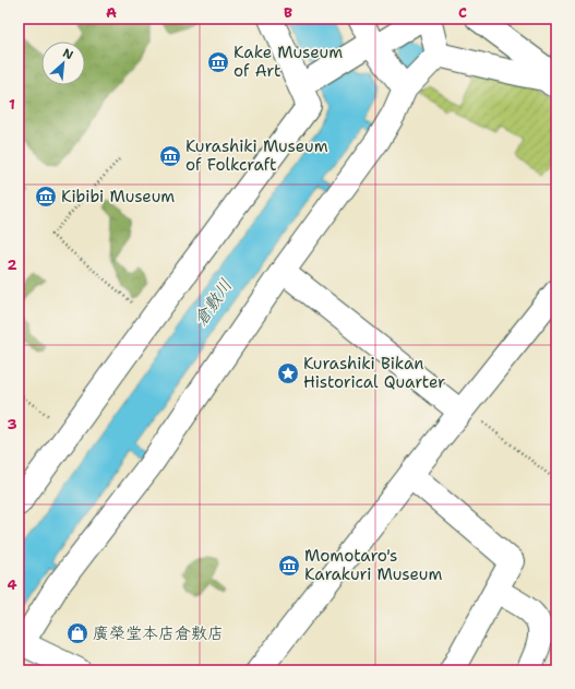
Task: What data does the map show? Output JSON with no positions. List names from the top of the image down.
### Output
{
  "water": ["倉敷川"],
  "places": {
    "museum": [
      "Kake Museum of Art",
      "Kurashiki Museum of Folkcraft",
      "Kibibi Museum",
      "Momotaro's Karakuri Museum"
    ],
    "place": ["Kurashiki Bikan Historical Quarter"],
    "shop": ["廣榮堂本店倉敷店"]
  },
  "north": "top right",
  "grid": {
    "columns": ["A", "B", "C"],
    "rows": [
      "1",
      "2",
      "3",
      "4"
    ]
  }
}
